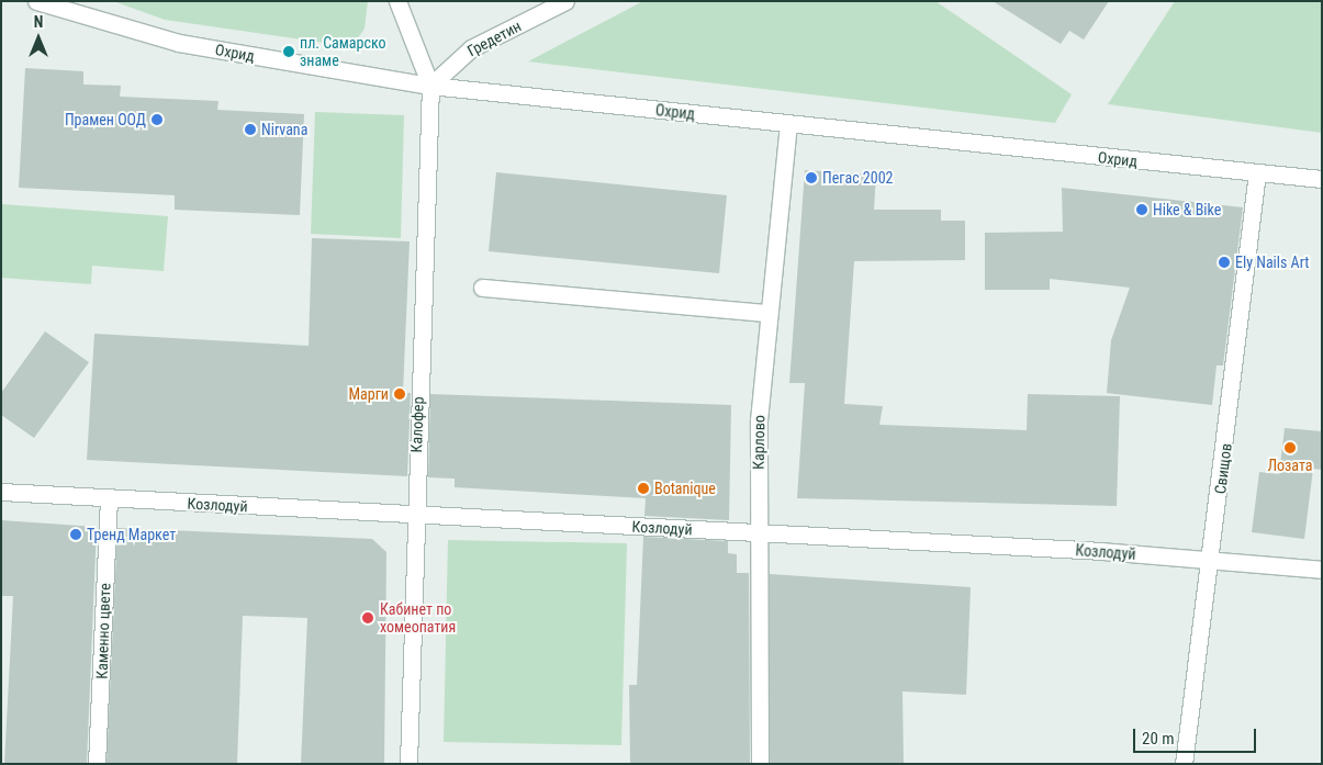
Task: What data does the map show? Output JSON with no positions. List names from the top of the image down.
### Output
{
  "streets": {
    "street": [
      "Гредетин",
      "Охрид",
      "Калофер",
      "Карлово",
      "Свищов",
      "Козлодуй",
      "Каменно цвете"
    ]
  },
  "crossings": [
    ["Гредетин", "Охрид"],
    ["Гредетин", "Калофер"],
    ["Охрид", "Калофер"],
    ["Охрид", "Карлово"],
    ["Охрид", "Свищов"],
    ["Калофер", "Козлодуй"],
    ["Карлово", "Козлодуй"],
    ["Свищов", "Козлодуй"],
    ["Козлодуй", "Каменно цвете"]
  ],
  "places": [
    "пл. Самарско знаме",
    "Прамен ООД",
    "Nirvana",
    "Пегас 2002",
    "Hike & Bike",
    "Ely Nails Art",
    "Марги",
    "Лозата",
    "Botanique",
    "Тренд Маркет",
    "Кабинет по хомеопатия"
  ],
  "scale_bar": "20 m",
  "north": "top"
}
